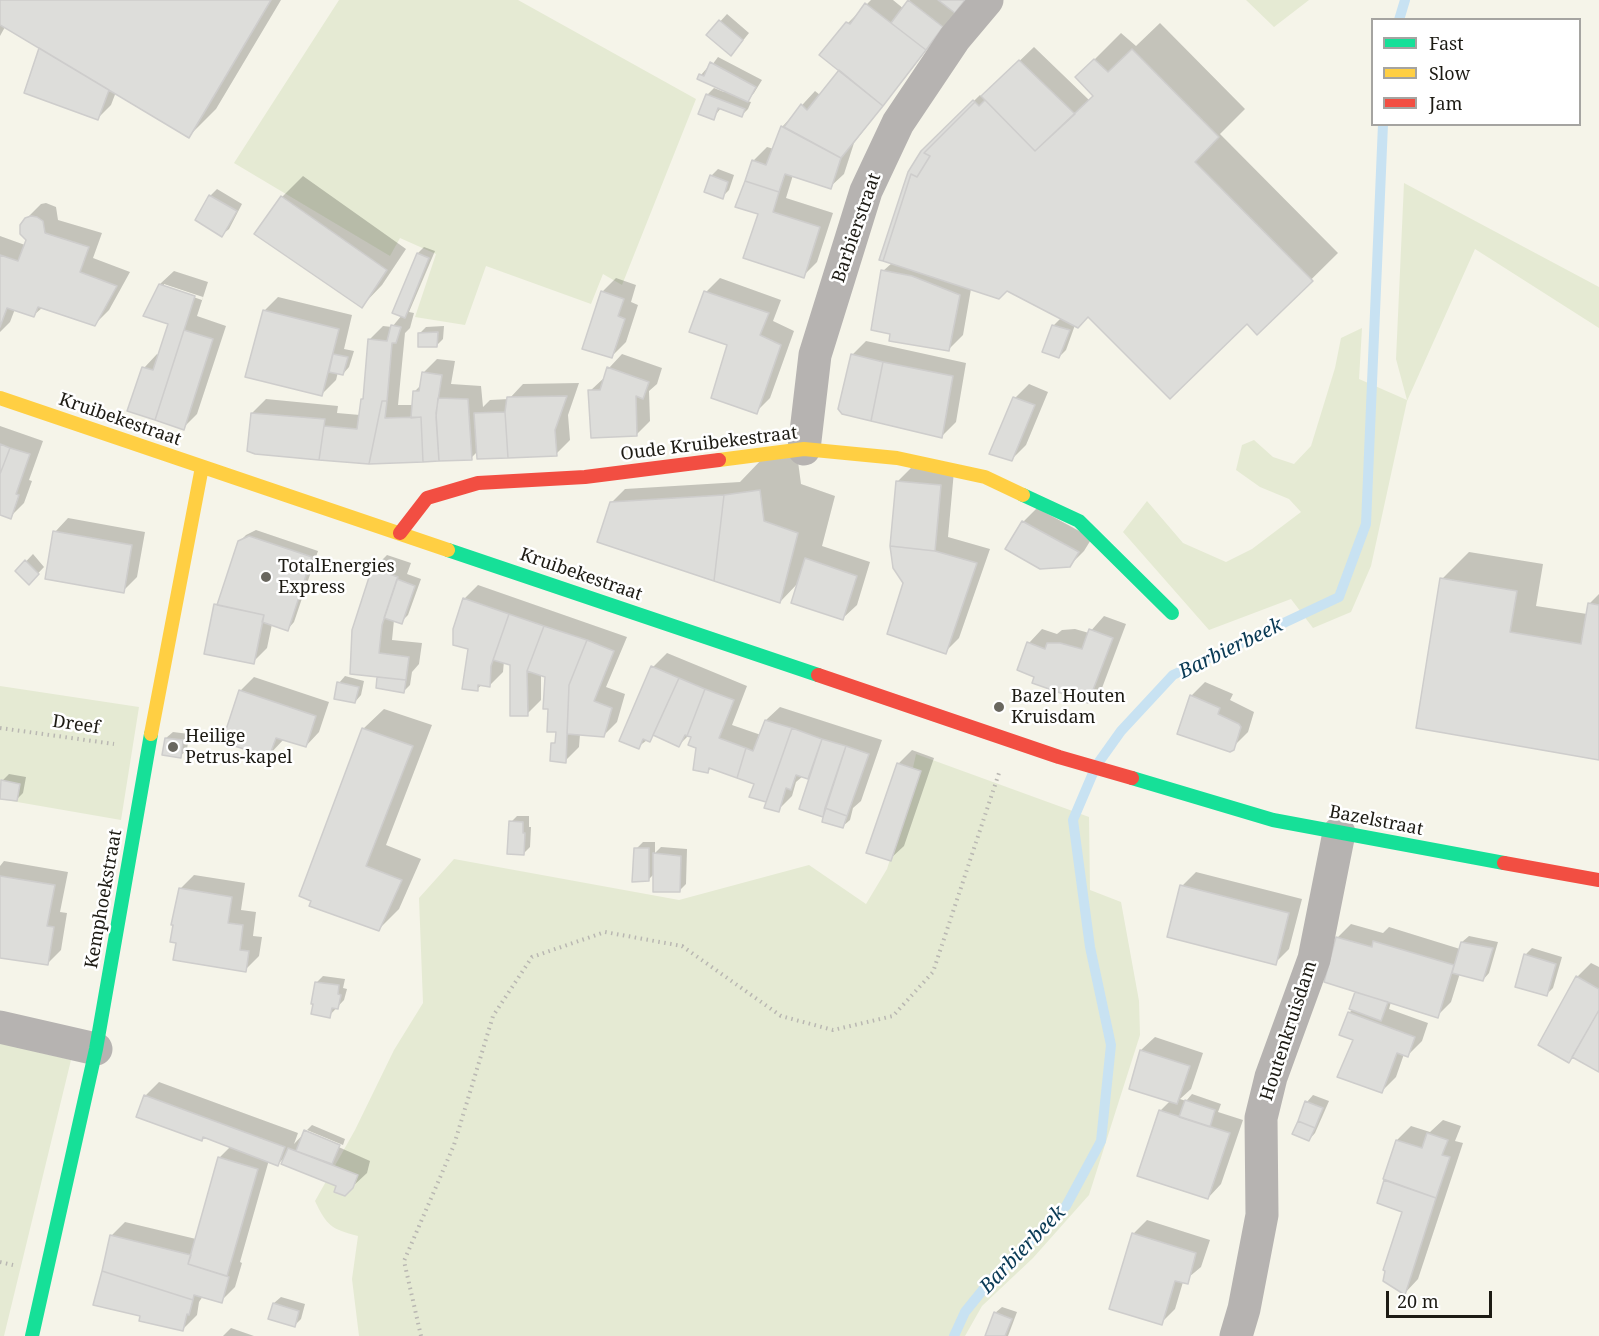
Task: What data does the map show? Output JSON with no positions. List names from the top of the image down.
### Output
{
  "streets": {
    "street": [
      "Barbierstraat",
      "Kruibekestraat",
      "Oude Kruibekestraat",
      "Bazelstraat",
      "Kemphoekstraat",
      "Houtenkruisdam"
    ],
    "path": ["Dreef"]
  },
  "crossings": [
    ["Barbierstraat", "Oude Kruibekestraat"],
    ["Kruibekestraat", "Oude Kruibekestraat"],
    ["Kruibekestraat", "Bazelstraat"],
    ["Kruibekestraat", "Kemphoekstraat"],
    ["Dreef", "Kemphoekstraat"],
    ["Bazelstraat", "Houtenkruisdam"]
  ],
  "water": ["Barbierbeek"],
  "places": ["TotalEnergies Express", "Bazel Houten Kruisdam", "Heilige Petrus-kapel"],
  "legend": ["Fast", "Slow", "Jam"],
  "scale_bar": "20 m"
}
